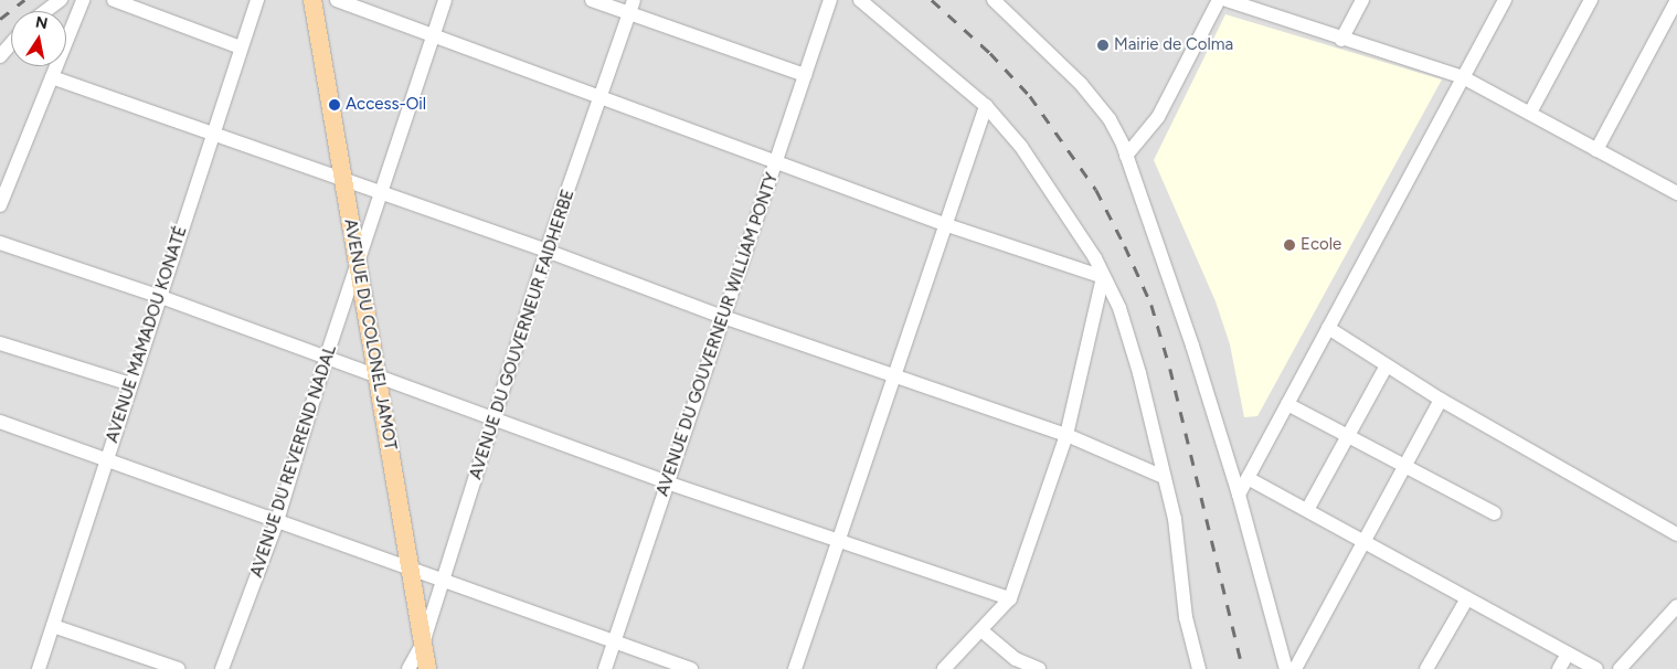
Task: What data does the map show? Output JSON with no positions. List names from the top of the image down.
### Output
{
  "streets": {
    "main road": ["AVENUE DU COLONEL JAMOT"],
    "street": [
      "AVENUE MAMADOU KONATÉ",
      "AVENUE DU GOUVERNEUR FAIDHERBE",
      "AVENUE DU GOUVERNEUR WILLIAM PONTY",
      "AVENUE DU REVEREND NADAL"
    ]
  },
  "crossings": [
    ["AVENUE DU COLONEL JAMOT", "AVENUE DU GOUVERNEUR FAIDHERBE"],
    ["AVENUE DU COLONEL JAMOT", "AVENUE DU REVEREND NADAL"]
  ],
  "places": ["Mairie de Colma", "Access-Oil", "Ecole"],
  "north": "top"
}
